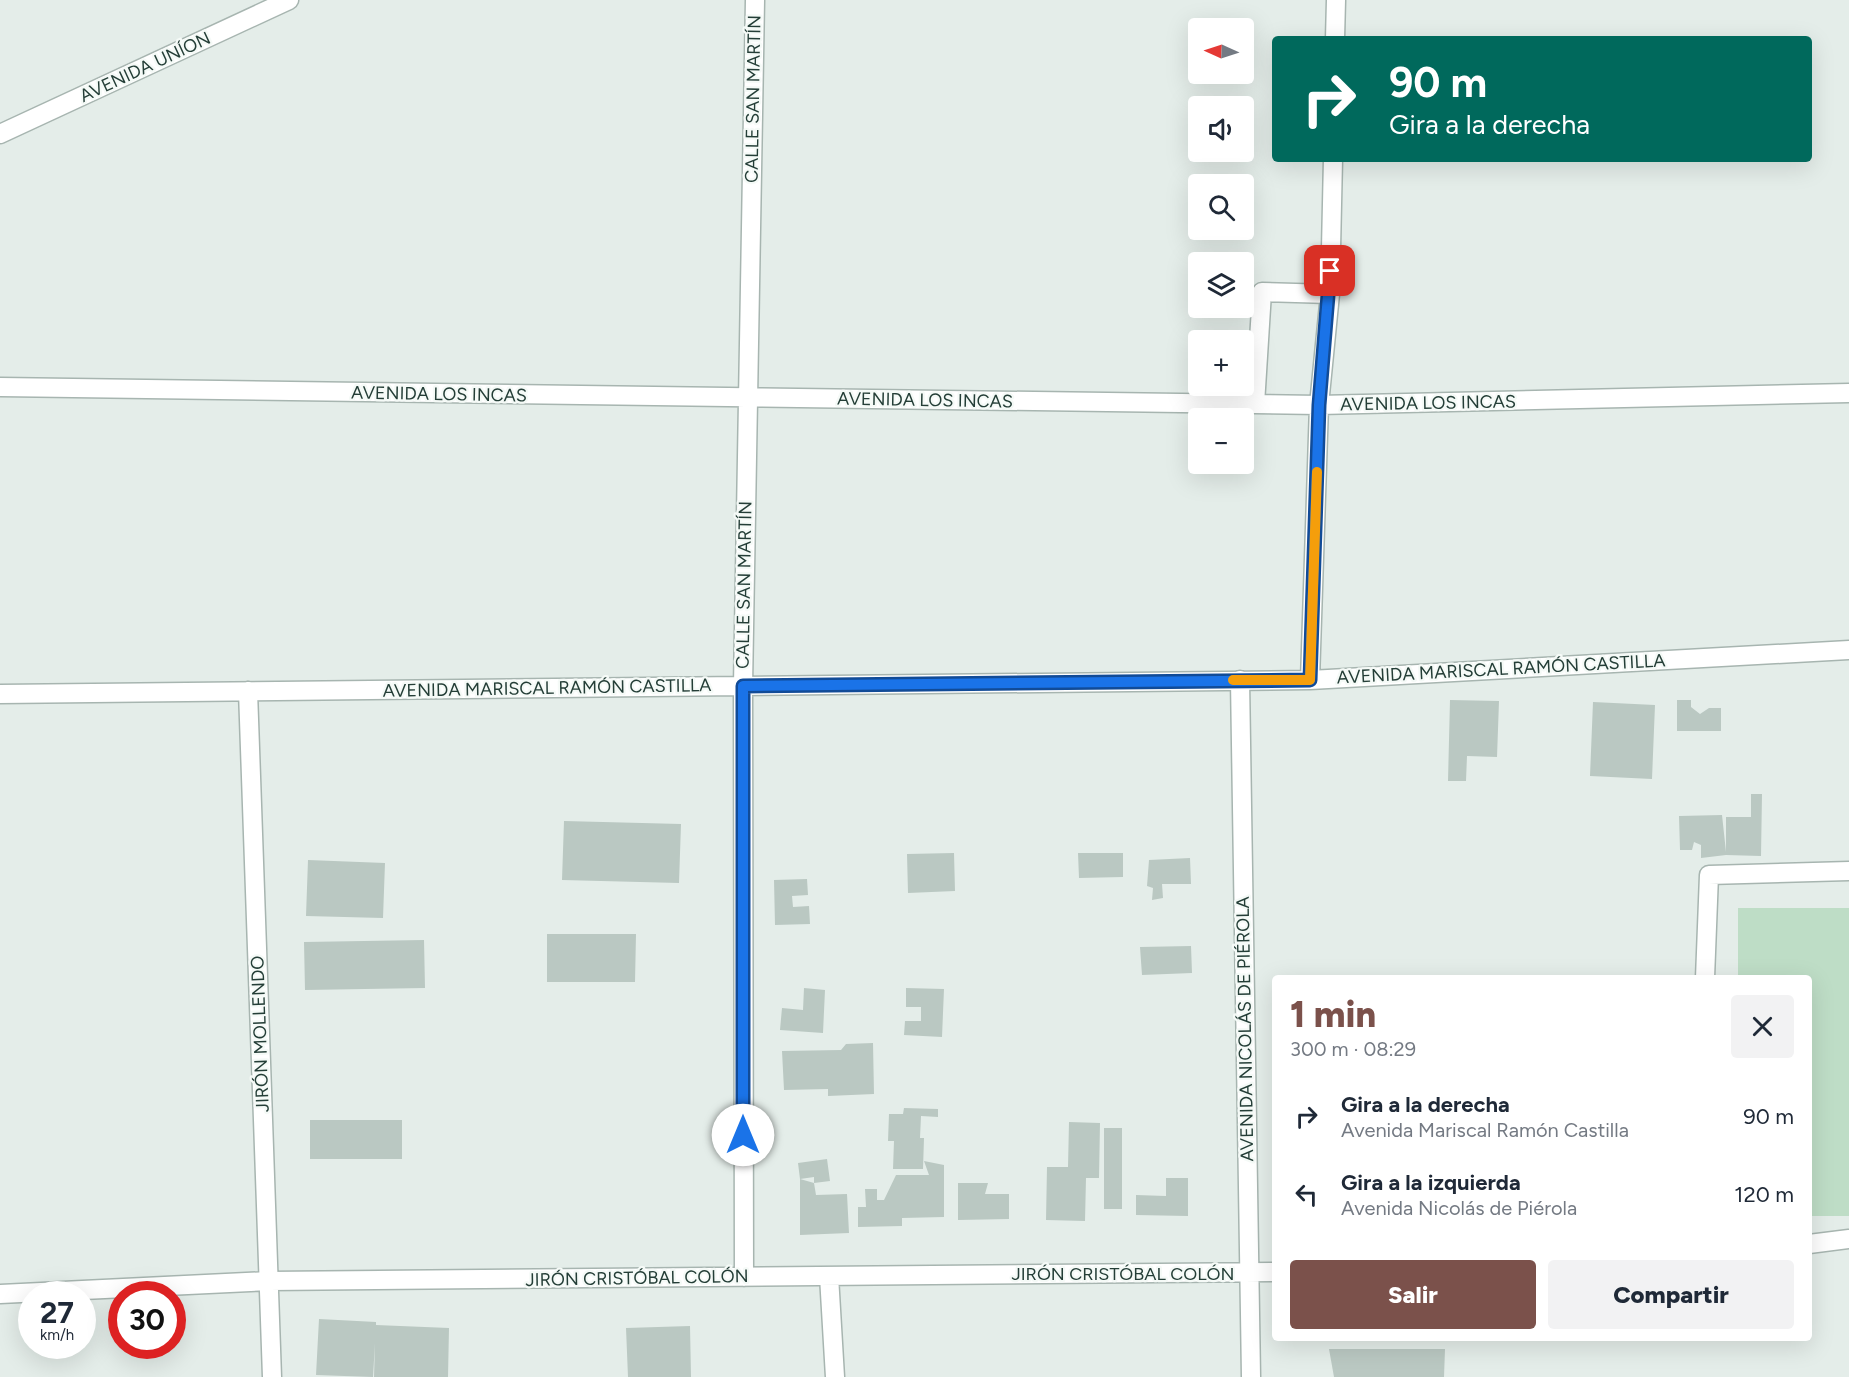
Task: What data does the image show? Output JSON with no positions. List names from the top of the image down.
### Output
{
  "streets": {
    "street": [
      "AVENIDA UNÍON",
      "CALLE SAN MARTÍN",
      "AVENIDA LOS INCAS",
      "AVENIDA MARISCAL RAMÓN CASTILLA",
      "AVENIDA NICOLÁS DE PIÉROLA",
      "JIRÓN MOLLENDO",
      "JIRÓN CRISTÓBAL COLÓN"
    ]
  },
  "crossings": [
    ["CALLE SAN MARTÍN", "AVENIDA LOS INCAS"],
    ["CALLE SAN MARTÍN", "AVENIDA MARISCAL RAMÓN CASTILLA"],
    ["CALLE SAN MARTÍN", "JIRÓN CRISTÓBAL COLÓN"],
    ["AVENIDA MARISCAL RAMÓN CASTILLA", "AVENIDA NICOLÁS DE PIÉROLA"],
    ["AVENIDA MARISCAL RAMÓN CASTILLA", "JIRÓN MOLLENDO"],
    ["AVENIDA NICOLÁS DE PIÉROLA", "JIRÓN CRISTÓBAL COLÓN"],
    ["JIRÓN MOLLENDO", "JIRÓN CRISTÓBAL COLÓN"]
  ],
  "north": "left",
  "page": {
    "map_buttons": ["+", "−"],
    "turn": ["90 m", "Gira a la derecha"],
    "heading": ["1 min", "300 m · 08:29"],
    "list": [
      {
        "name": "Gira a la derecha",
        "note": "Avenida Mariscal Ramón Castilla",
        "value": "90 m"
      },
      {
        "name": "Gira a la izquierda",
        "note": "Avenida Nicolás de Piérola",
        "value": "120 m"
      }
    ],
    "buttons": ["Salir", "Compartir"],
    "speed": "27 km/h",
    "limit": "30"
  }
}
